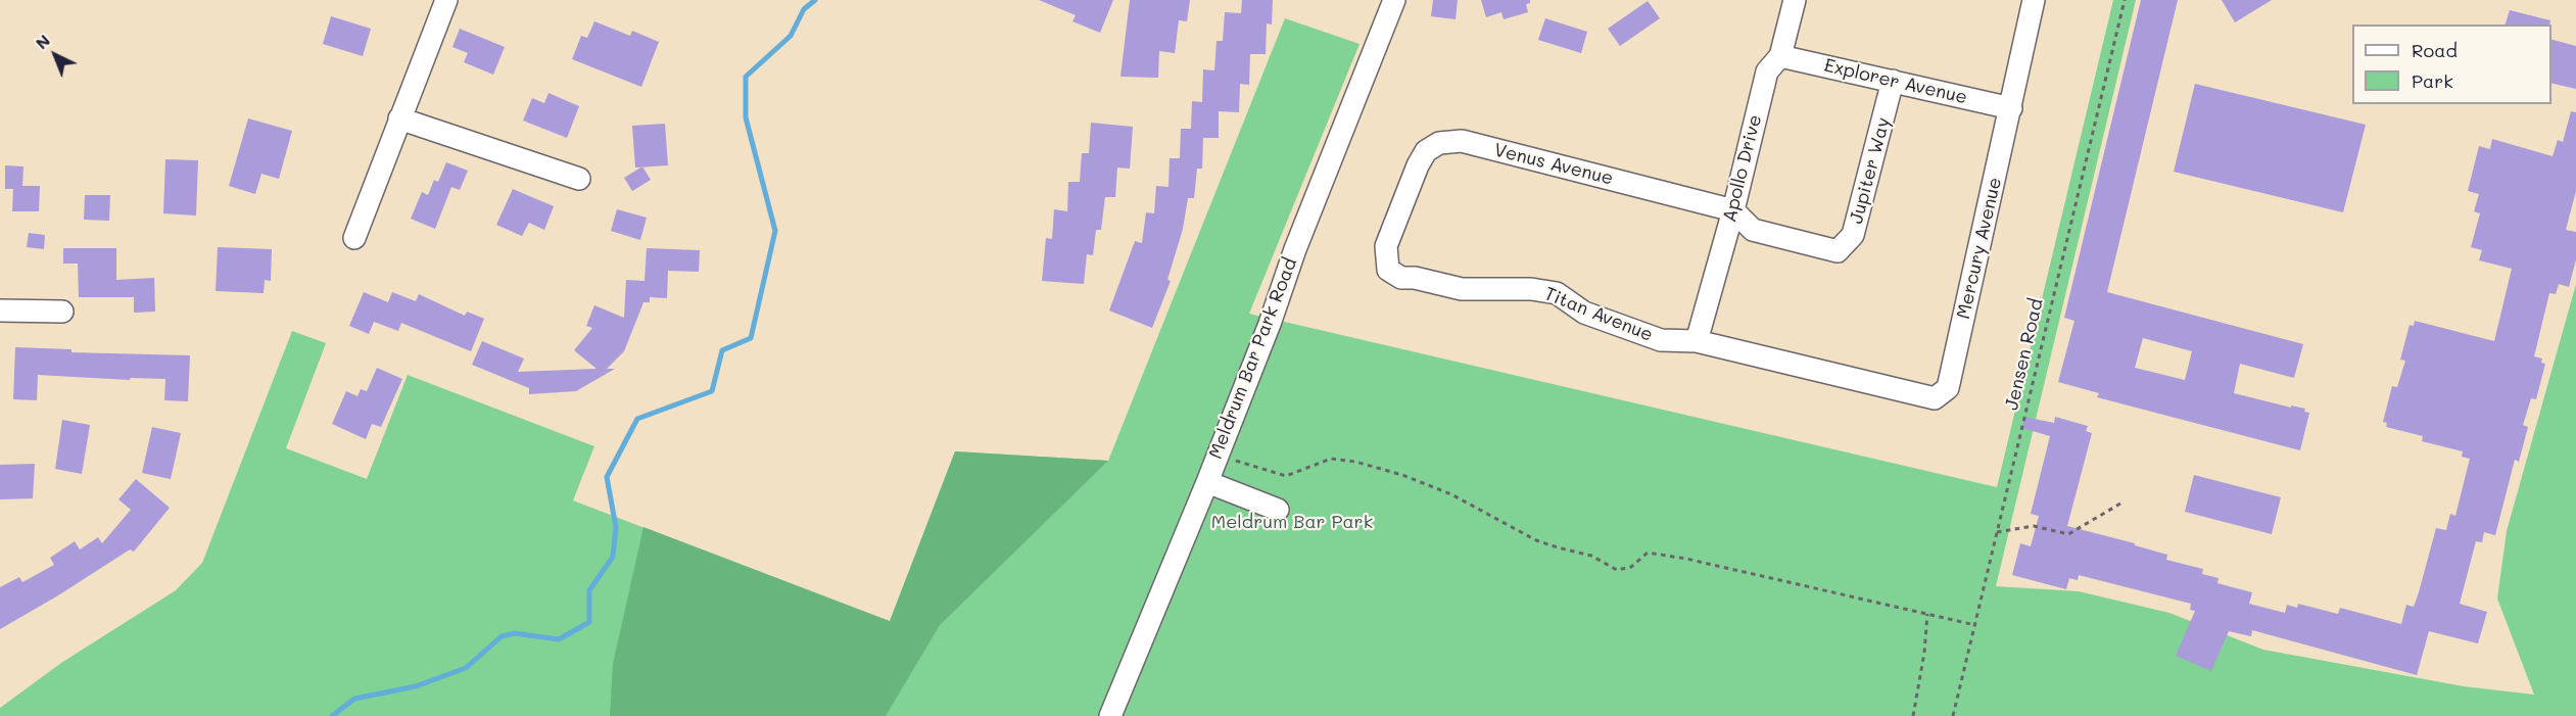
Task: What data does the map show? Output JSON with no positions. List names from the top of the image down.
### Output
{
  "streets": {
    "street": [
      "Explorer Avenue",
      "Venus Avenue",
      "Apollo Drive",
      "Jupiter Way",
      "Mercury Avenue",
      "Titan Avenue",
      "Meldrum Bar Park Road"
    ],
    "path": ["Jensen Road"]
  },
  "crossings": [
    ["Explorer Avenue", "Apollo Drive"],
    ["Explorer Avenue", "Jupiter Way"],
    ["Explorer Avenue", "Mercury Avenue"],
    ["Venus Avenue", "Apollo Drive"],
    ["Venus Avenue", "Jupiter Way"],
    ["Venus Avenue", "Titan Avenue"],
    ["Apollo Drive", "Jupiter Way"],
    ["Apollo Drive", "Titan Avenue"],
    ["Mercury Avenue", "Titan Avenue"]
  ],
  "parks": ["Meldrum Bar Park"],
  "legend": ["Road", "Park"],
  "north": "top left"
}
